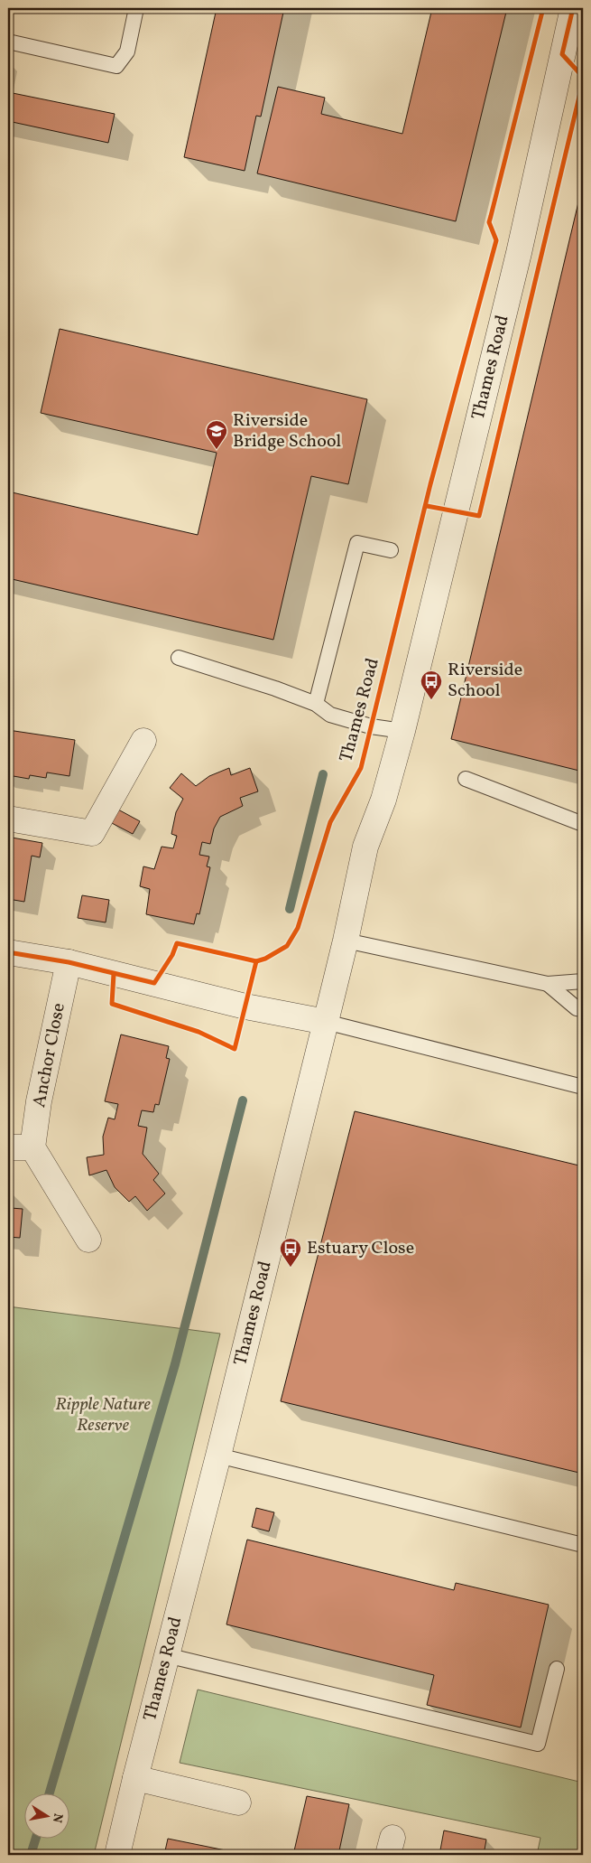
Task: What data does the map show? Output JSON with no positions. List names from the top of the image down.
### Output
{
  "streets": {
    "street": ["Thames Road", "Anchor Close"]
  },
  "parks": ["Ripple Nature Reserve"],
  "places": {
    "school or university": ["Riverside Bridge School"],
    "bus stop": ["Riverside School", "Estuary Close"]
  },
  "north": "right"
}
